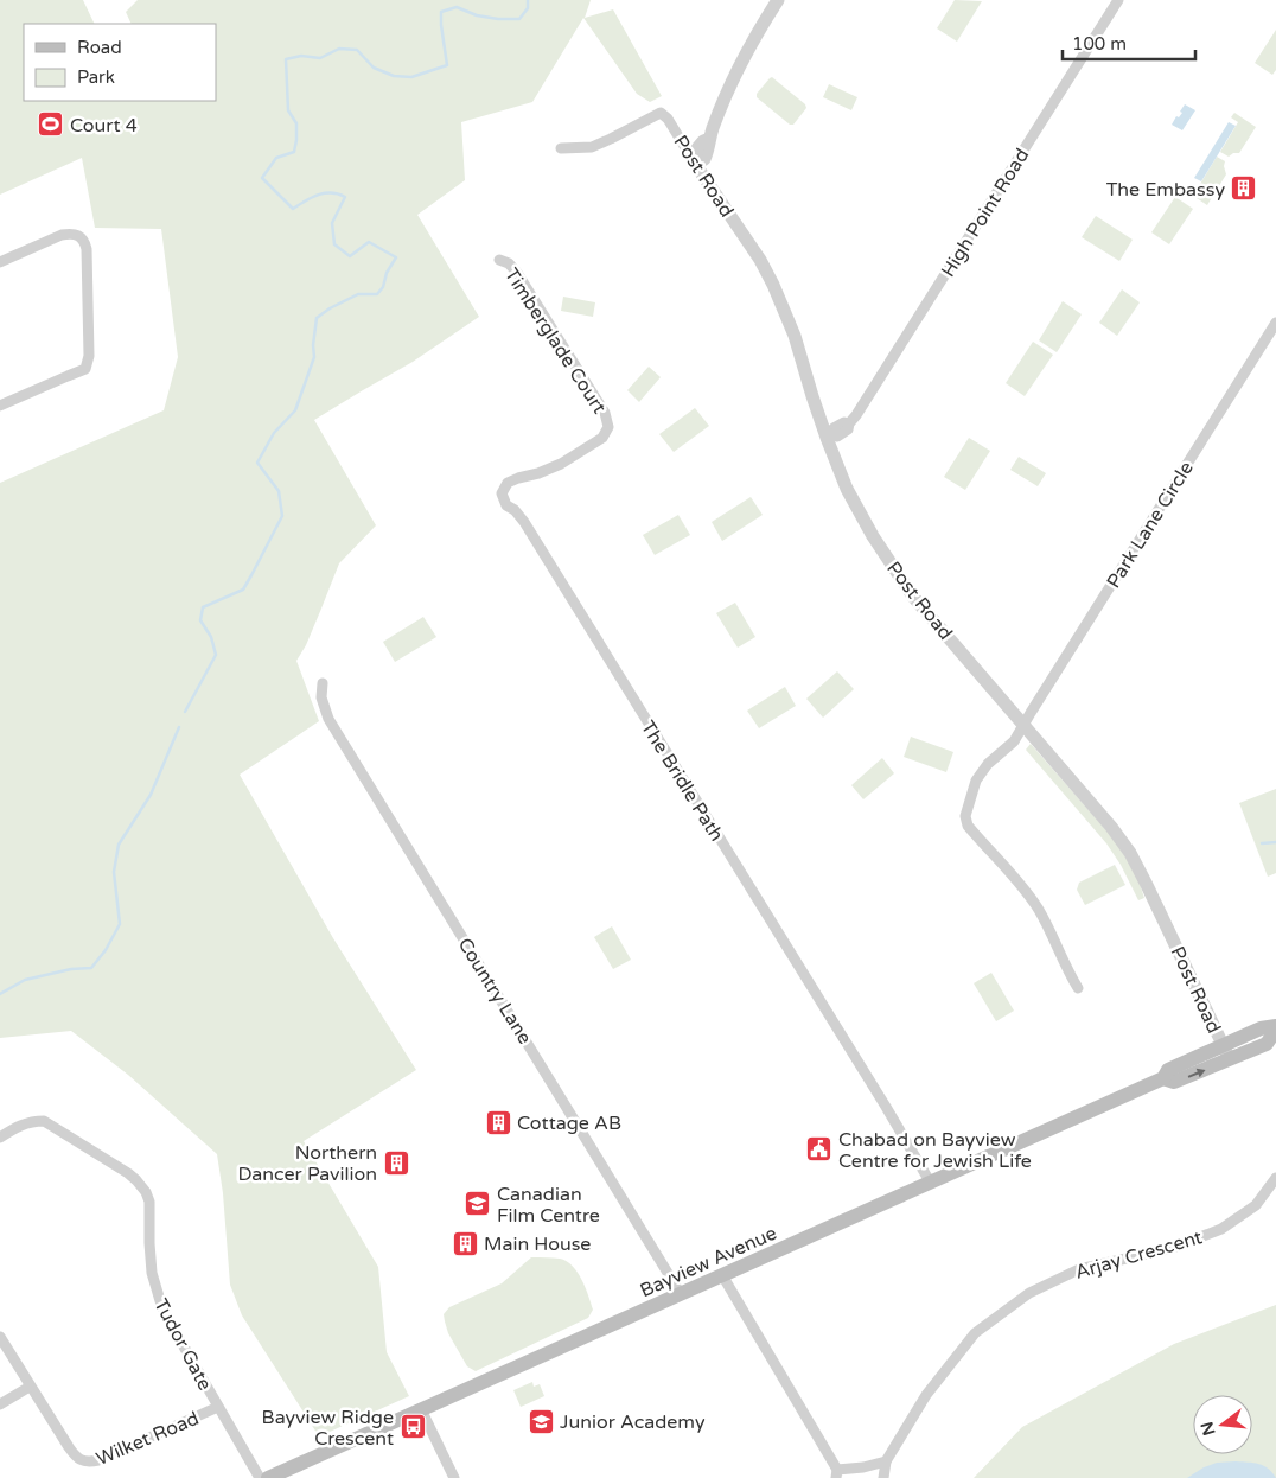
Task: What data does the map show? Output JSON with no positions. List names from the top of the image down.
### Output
{
  "streets": {
    "main road": ["Bayview Avenue"],
    "street": [
      "Post Road",
      "High Point Road",
      "Timberglade Court",
      "Park Lane Circle",
      "The Bridle Path",
      "Country Lane",
      "Arjay Crescent",
      "Tudor Gate",
      "Wilket Road"
    ]
  },
  "crossings": [
    ["Post Road", "High Point Road"],
    ["Post Road", "Park Lane Circle"],
    ["Post Road", "Bayview Avenue"],
    ["Timberglade Court", "The Bridle Path"],
    ["The Bridle Path", "Bayview Avenue"],
    ["Country Lane", "Bayview Avenue"],
    ["Tudor Gate", "Wilket Road"]
  ],
  "places": {
    "sports": ["Court 4"],
    "building": [
      "The Embassy",
      "Cottage AB",
      "Northern Dancer Pavilion",
      "Main House"
    ],
    "public building": ["Chabad on Bayview Centre for Jewish Life"],
    "school or university": ["Canadian Film Centre", "Junior Academy"],
    "bus stop": ["Bayview Ridge Crescent"]
  },
  "legend": ["Road", "Park"],
  "scale_bar": "100 m",
  "north": "left"
}
